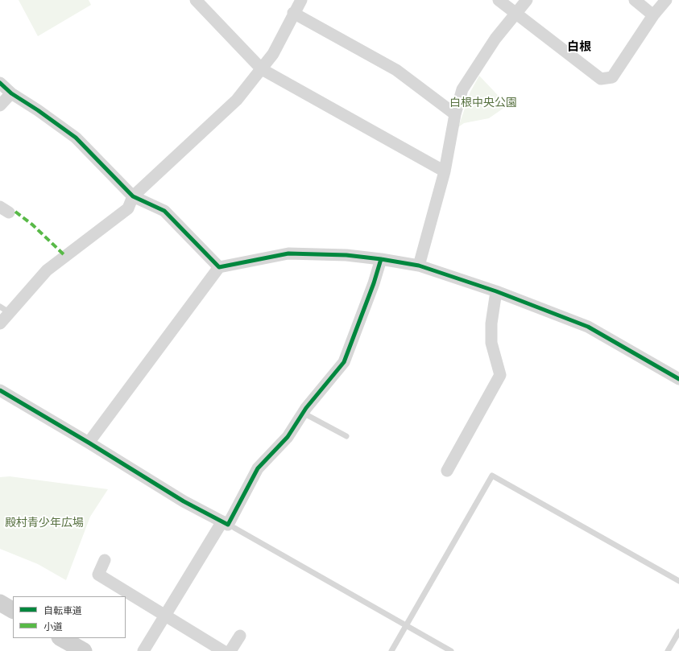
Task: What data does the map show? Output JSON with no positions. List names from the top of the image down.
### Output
{
  "districts": ["白根"],
  "parks": ["白根中央公園", "殿村青少年広場"],
  "legend": ["自転車道", "小道"]
}
